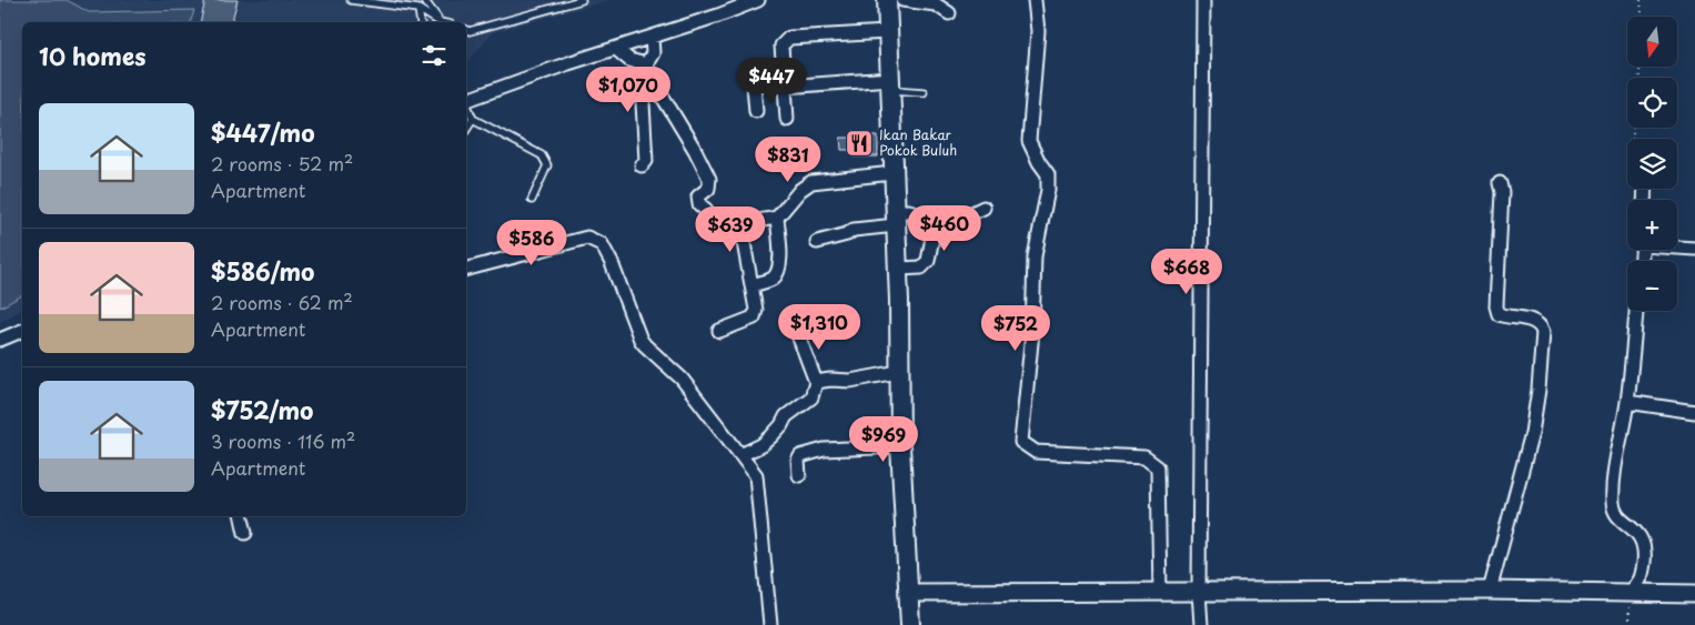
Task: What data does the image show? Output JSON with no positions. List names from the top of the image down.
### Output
{
  "places": {
    "restaurant": ["Ikan Bakar Pokok Buluh"]
  },
  "north": "bottom",
  "page": {
    "map_buttons": ["+", "−"],
    "heading": "10 homes",
    "price": [
      "$447",
      "$1,070",
      "$831",
      "$460",
      "$639",
      "$586",
      "$668",
      "$1,310",
      "$752",
      "$969"
    ],
    "list": [
      {
        "name": "$447/mo",
        "note": "2 rooms · 52 m² · Apartment"
      },
      {
        "name": "$586/mo",
        "note": "2 rooms · 62 m² · Apartment"
      },
      {
        "name": "$752/mo",
        "note": "3 rooms · 116 m² · Apartment"
      }
    ]
  }
}
